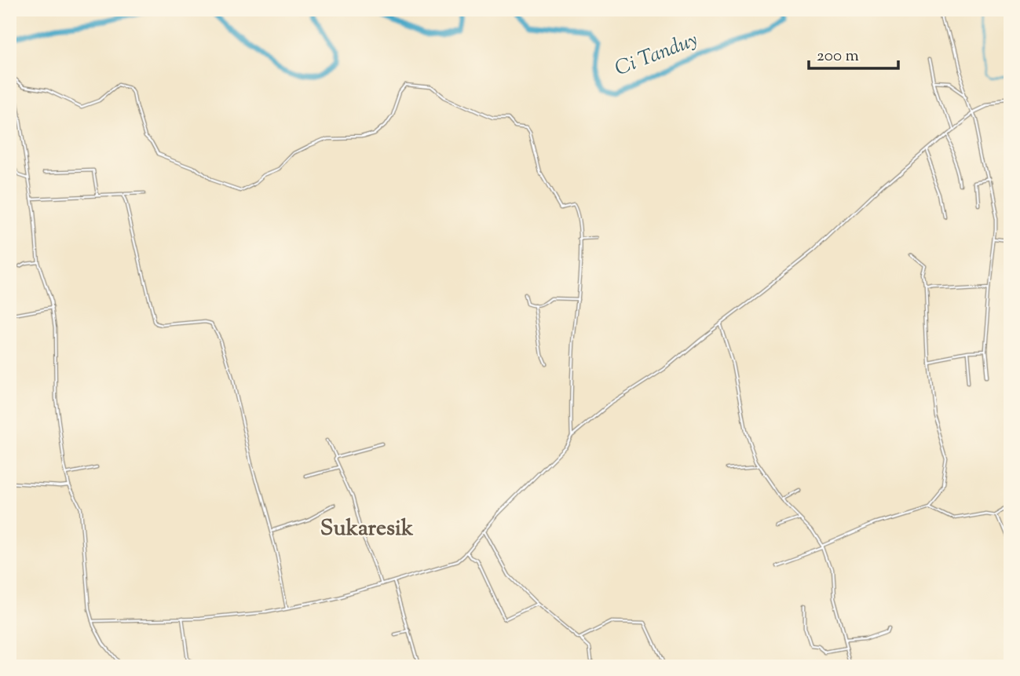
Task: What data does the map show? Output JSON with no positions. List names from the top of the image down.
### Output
{
  "districts": ["Sukaresik"],
  "water": ["Ci Tanduy"],
  "scale_bar": "200 m"
}
